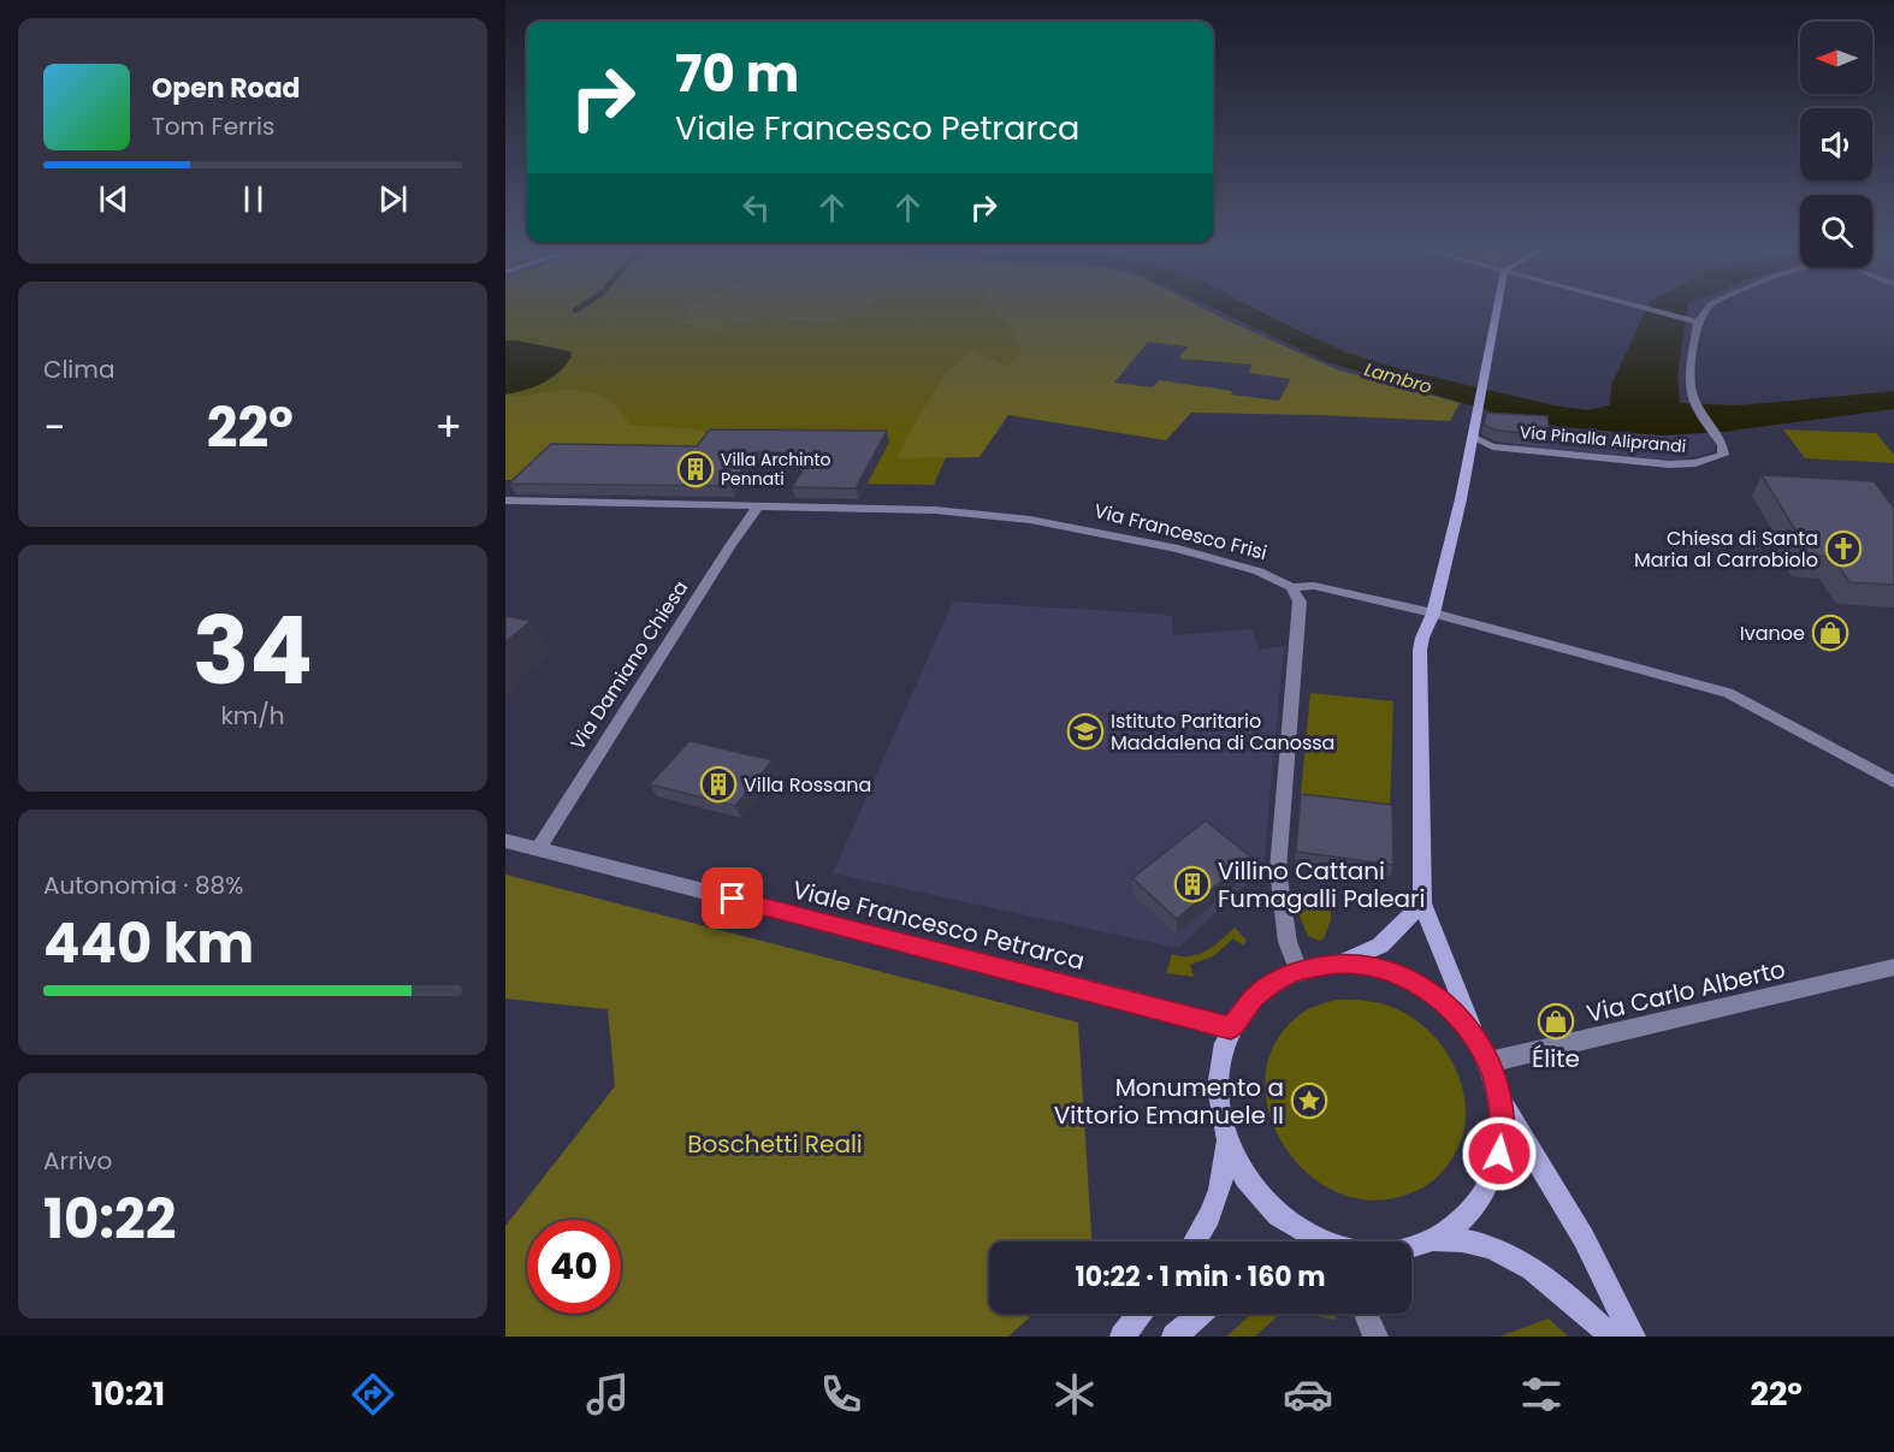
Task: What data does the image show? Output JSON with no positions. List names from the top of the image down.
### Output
{
  "streets": {
    "street": [
      "Via Pinalla Aliprandi",
      "Via Francesco Frisi",
      "Via Damiano Chiesa",
      "Viale Francesco Petrarca",
      "Via Carlo Alberto"
    ]
  },
  "crossings": [
    ["Via Francesco Frisi", "Via Damiano Chiesa"],
    ["Via Damiano Chiesa", "Viale Francesco Petrarca"]
  ],
  "water": ["Lambro"],
  "parks": ["Boschetti Reali"],
  "places": {
    "building": ["Villa Archinto Pennati", "Villa Rossana", "Villino Cattani Fumagalli Paleari"],
    "church": ["Chiesa di Santa Maria al Carrobiolo"],
    "shop": ["Ivanoe", "Élite"],
    "school or university": ["Istituto Paritario Maddalena di Canossa"],
    "place": ["Monumento a Vittorio Emanuele II"]
  },
  "north": "left",
  "page": {
    "turn": ["70 m", "Viale Francesco Petrarca"],
    "song": ["Open Road", "Tom Ferris"],
    "tile": [
      "Clima",
      ["34", "km/h"],
      ["Autonomia · 88%", "440 km"],
      ["Arrivo", "10:22"]
    ],
    "heat": ["−", "22°", "+"],
    "limit": "40",
    "trip": "10:22 · 1 min · 160 m",
    "tabs": ["10:21", "22°"]
  }
}
